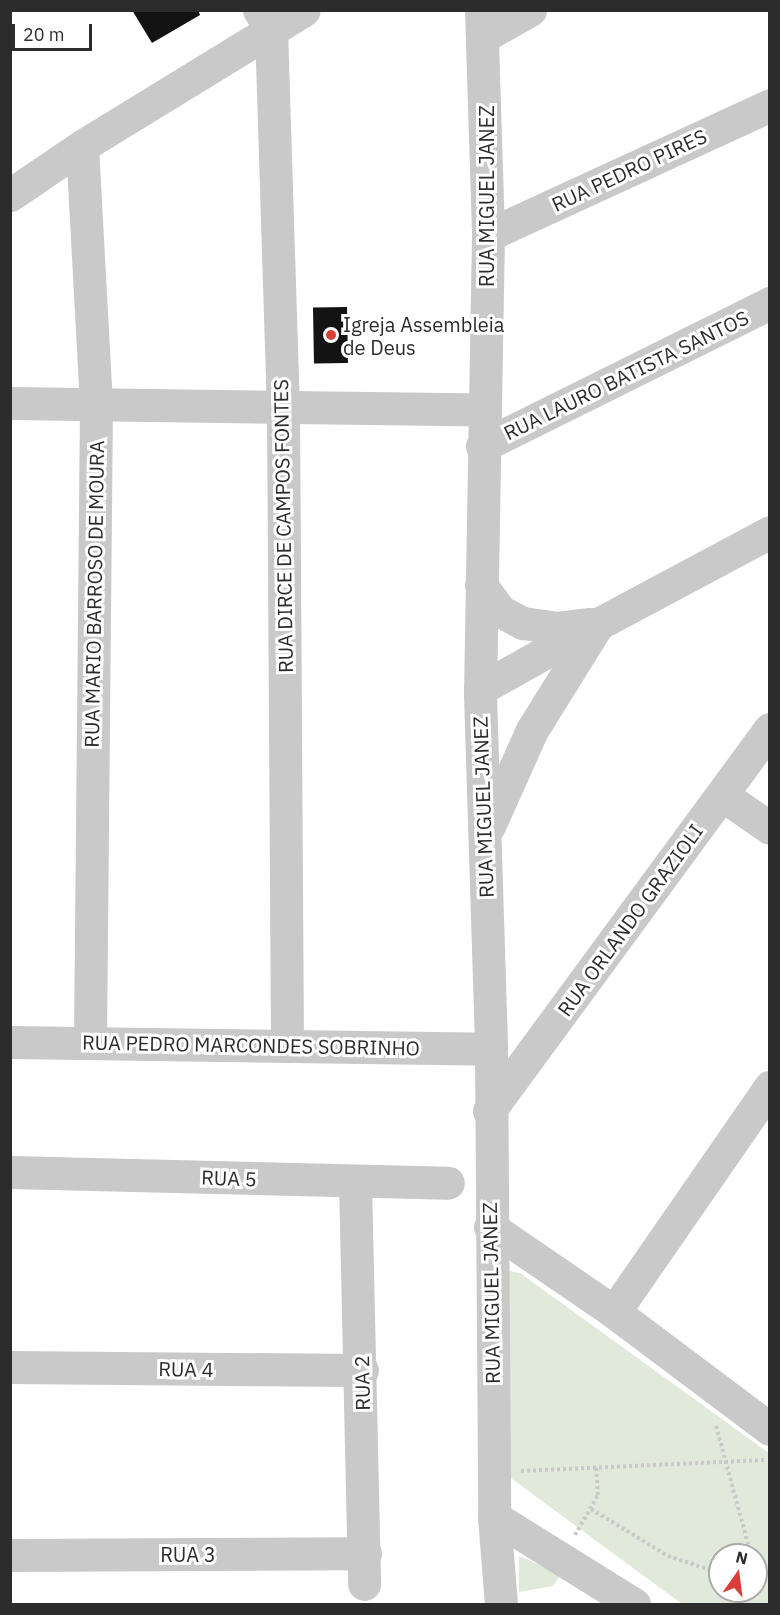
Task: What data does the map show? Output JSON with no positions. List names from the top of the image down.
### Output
{
  "streets": {
    "street": [
      "RUA PEDRO PIRES",
      "RUA MIGUEL JANEZ",
      "RUA LAURO BATISTA SANTOS",
      "RUA DIRCE DE CAMPOS FONTES",
      "RUA MARIO BARROSO DE MOURA",
      "RUA ORLANDO GRAZIOLI",
      "RUA PEDRO MARCONDES SOBRINHO",
      "RUA 5",
      "RUA 4",
      "RUA 2",
      "RUA 3"
    ]
  },
  "crossings": [
    ["RUA PEDRO PIRES", "RUA MIGUEL JANEZ"],
    ["RUA MIGUEL JANEZ", "RUA LAURO BATISTA SANTOS"],
    ["RUA MIGUEL JANEZ", "RUA ORLANDO GRAZIOLI"],
    ["RUA MIGUEL JANEZ", "RUA PEDRO MARCONDES SOBRINHO"],
    ["RUA DIRCE DE CAMPOS FONTES", "RUA PEDRO MARCONDES SOBRINHO"],
    ["RUA MARIO BARROSO DE MOURA", "RUA PEDRO MARCONDES SOBRINHO"],
    ["RUA 5", "RUA 2"],
    ["RUA 4", "RUA 2"],
    ["RUA 2", "RUA 3"]
  ],
  "places": ["Igreja Assembleia de Deus"],
  "scale_bar": "20 m",
  "north": "top"
}
